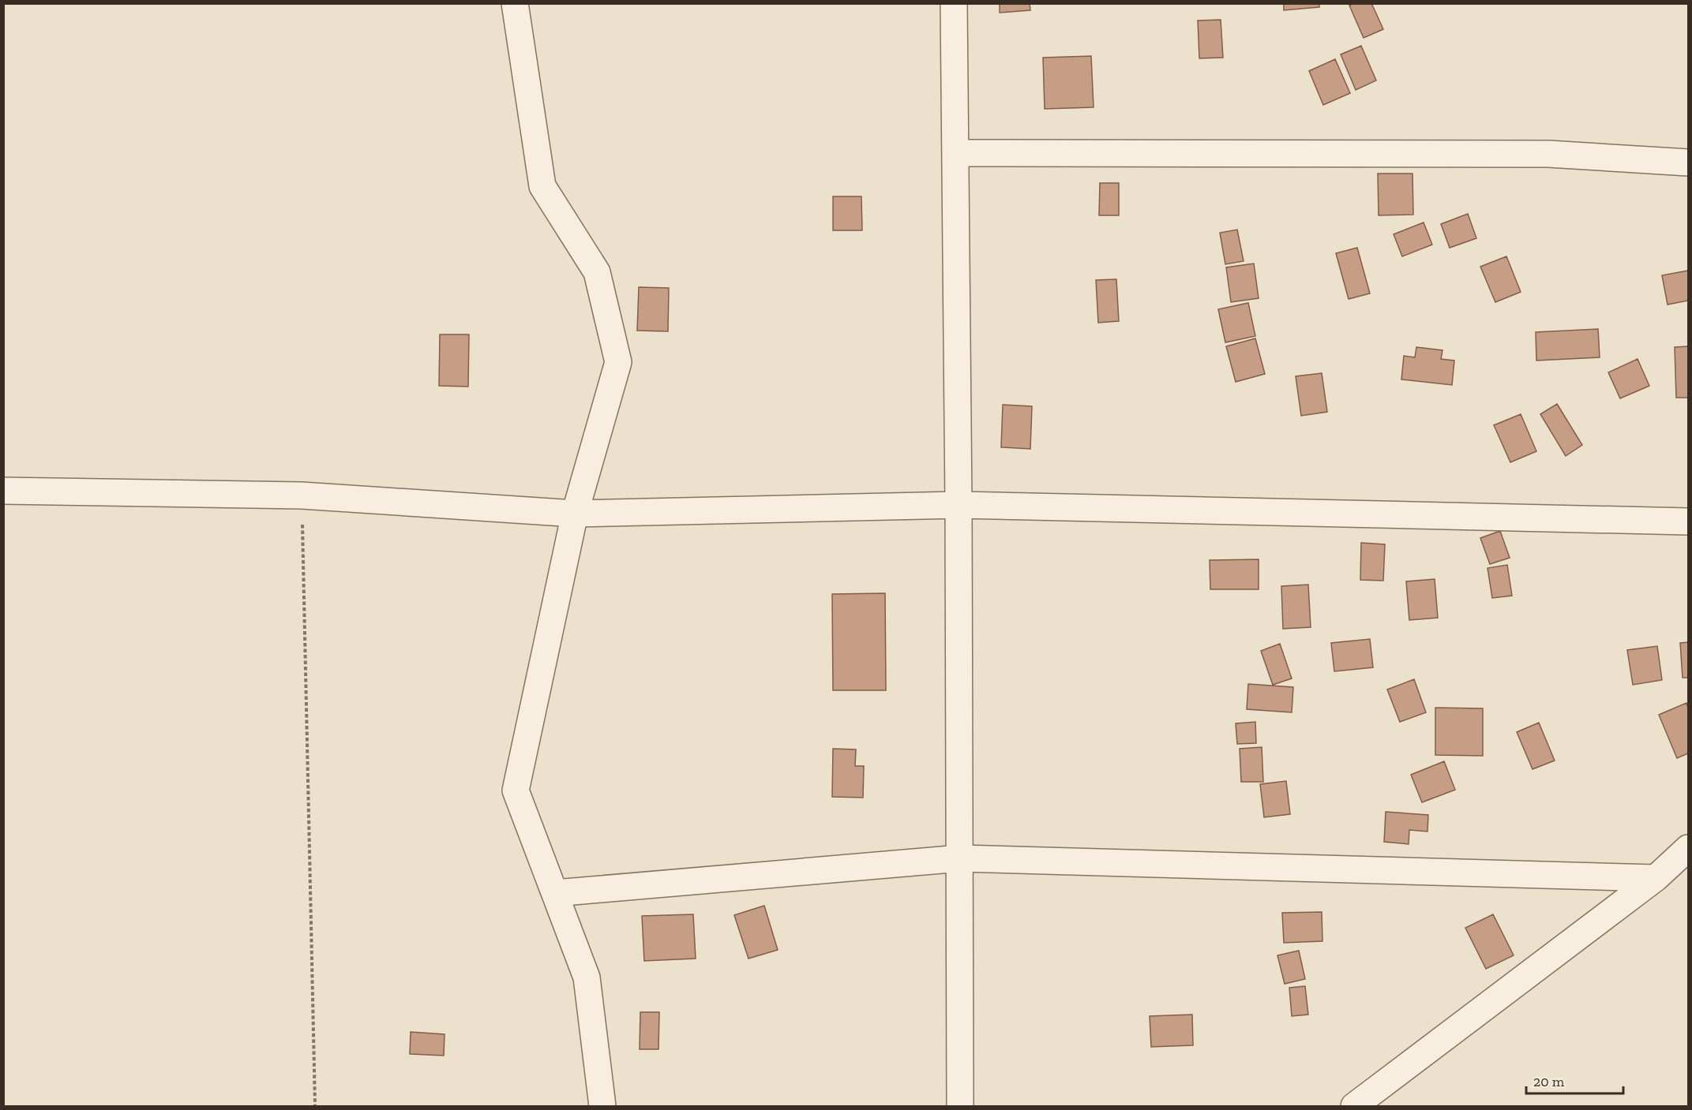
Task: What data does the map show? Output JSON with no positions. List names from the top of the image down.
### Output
{
  "scale_bar": "20 m"
}
